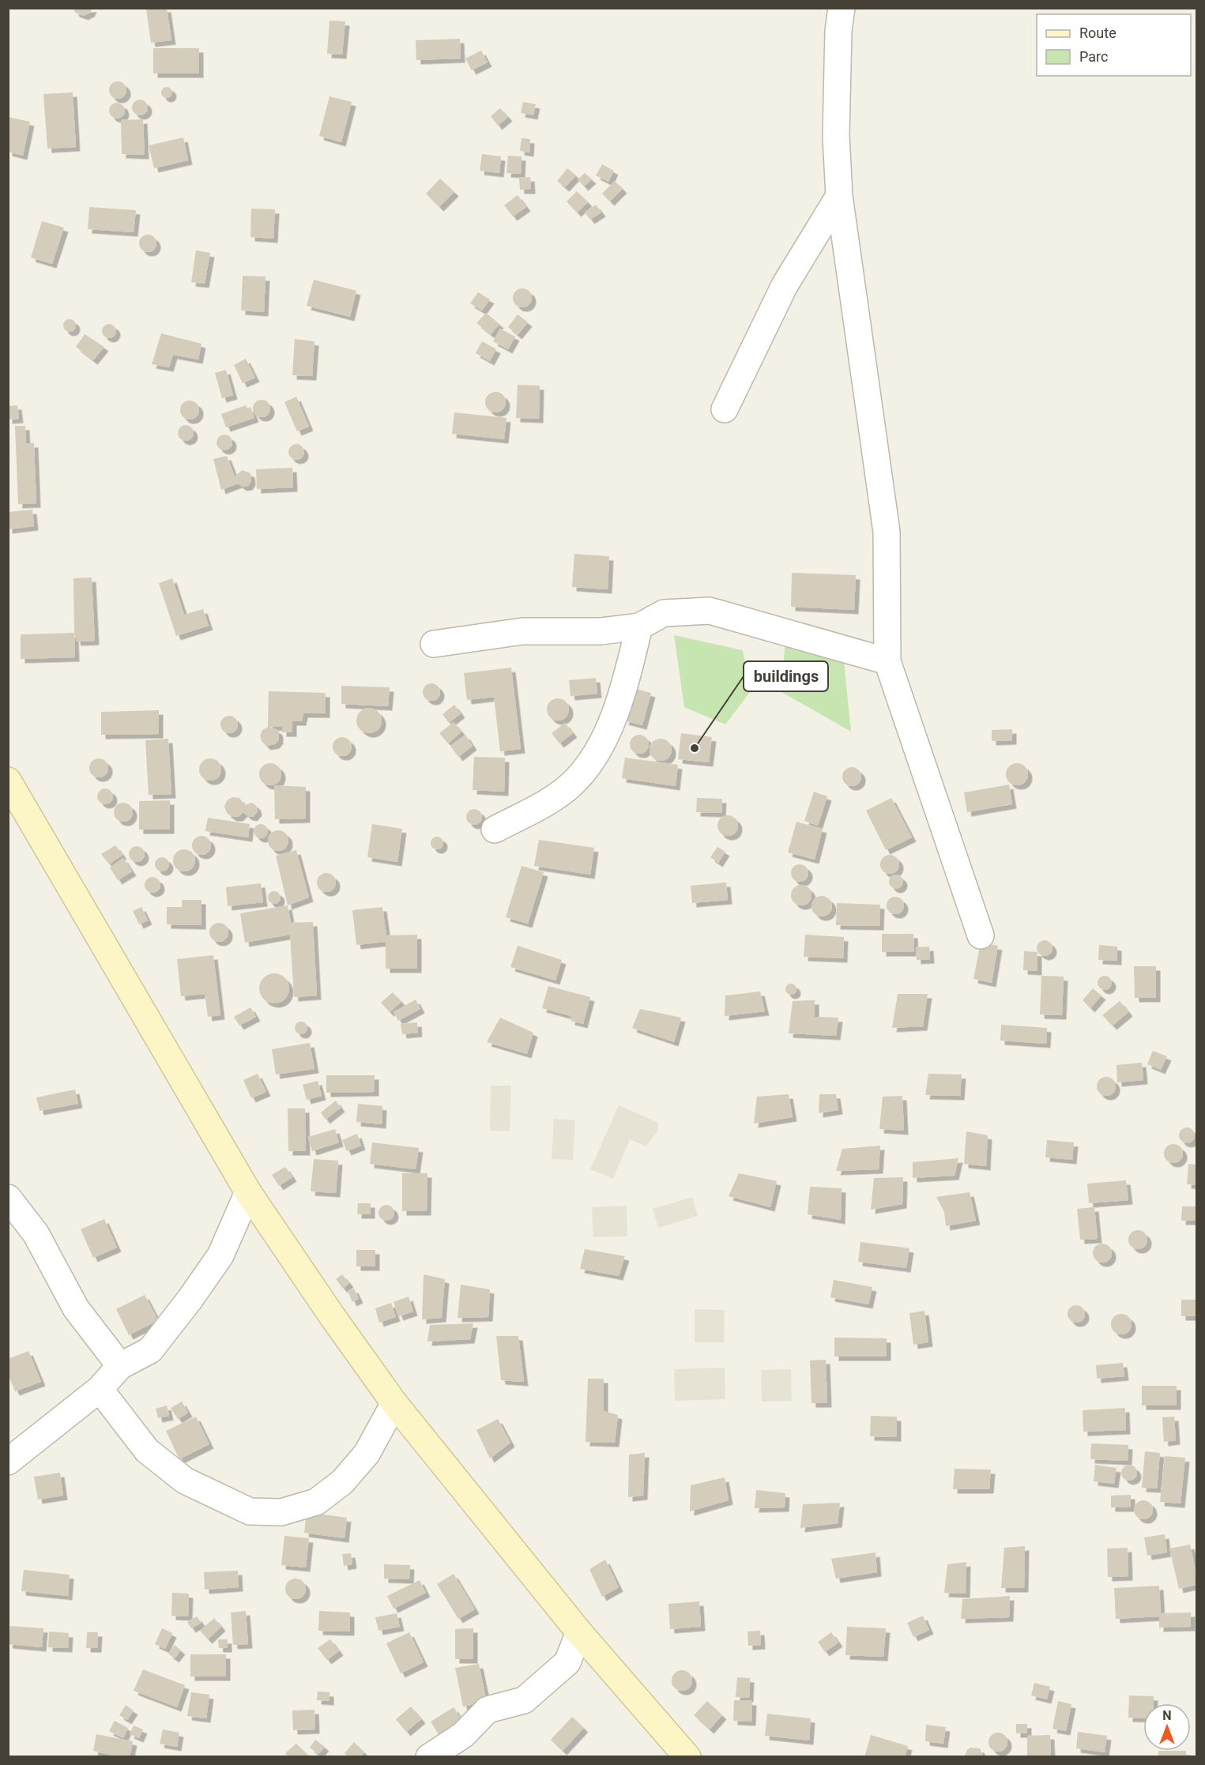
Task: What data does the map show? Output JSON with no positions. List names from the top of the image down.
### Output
{
  "places": ["buildings"],
  "legend": ["Route", "Parc"],
  "north": "top"
}
